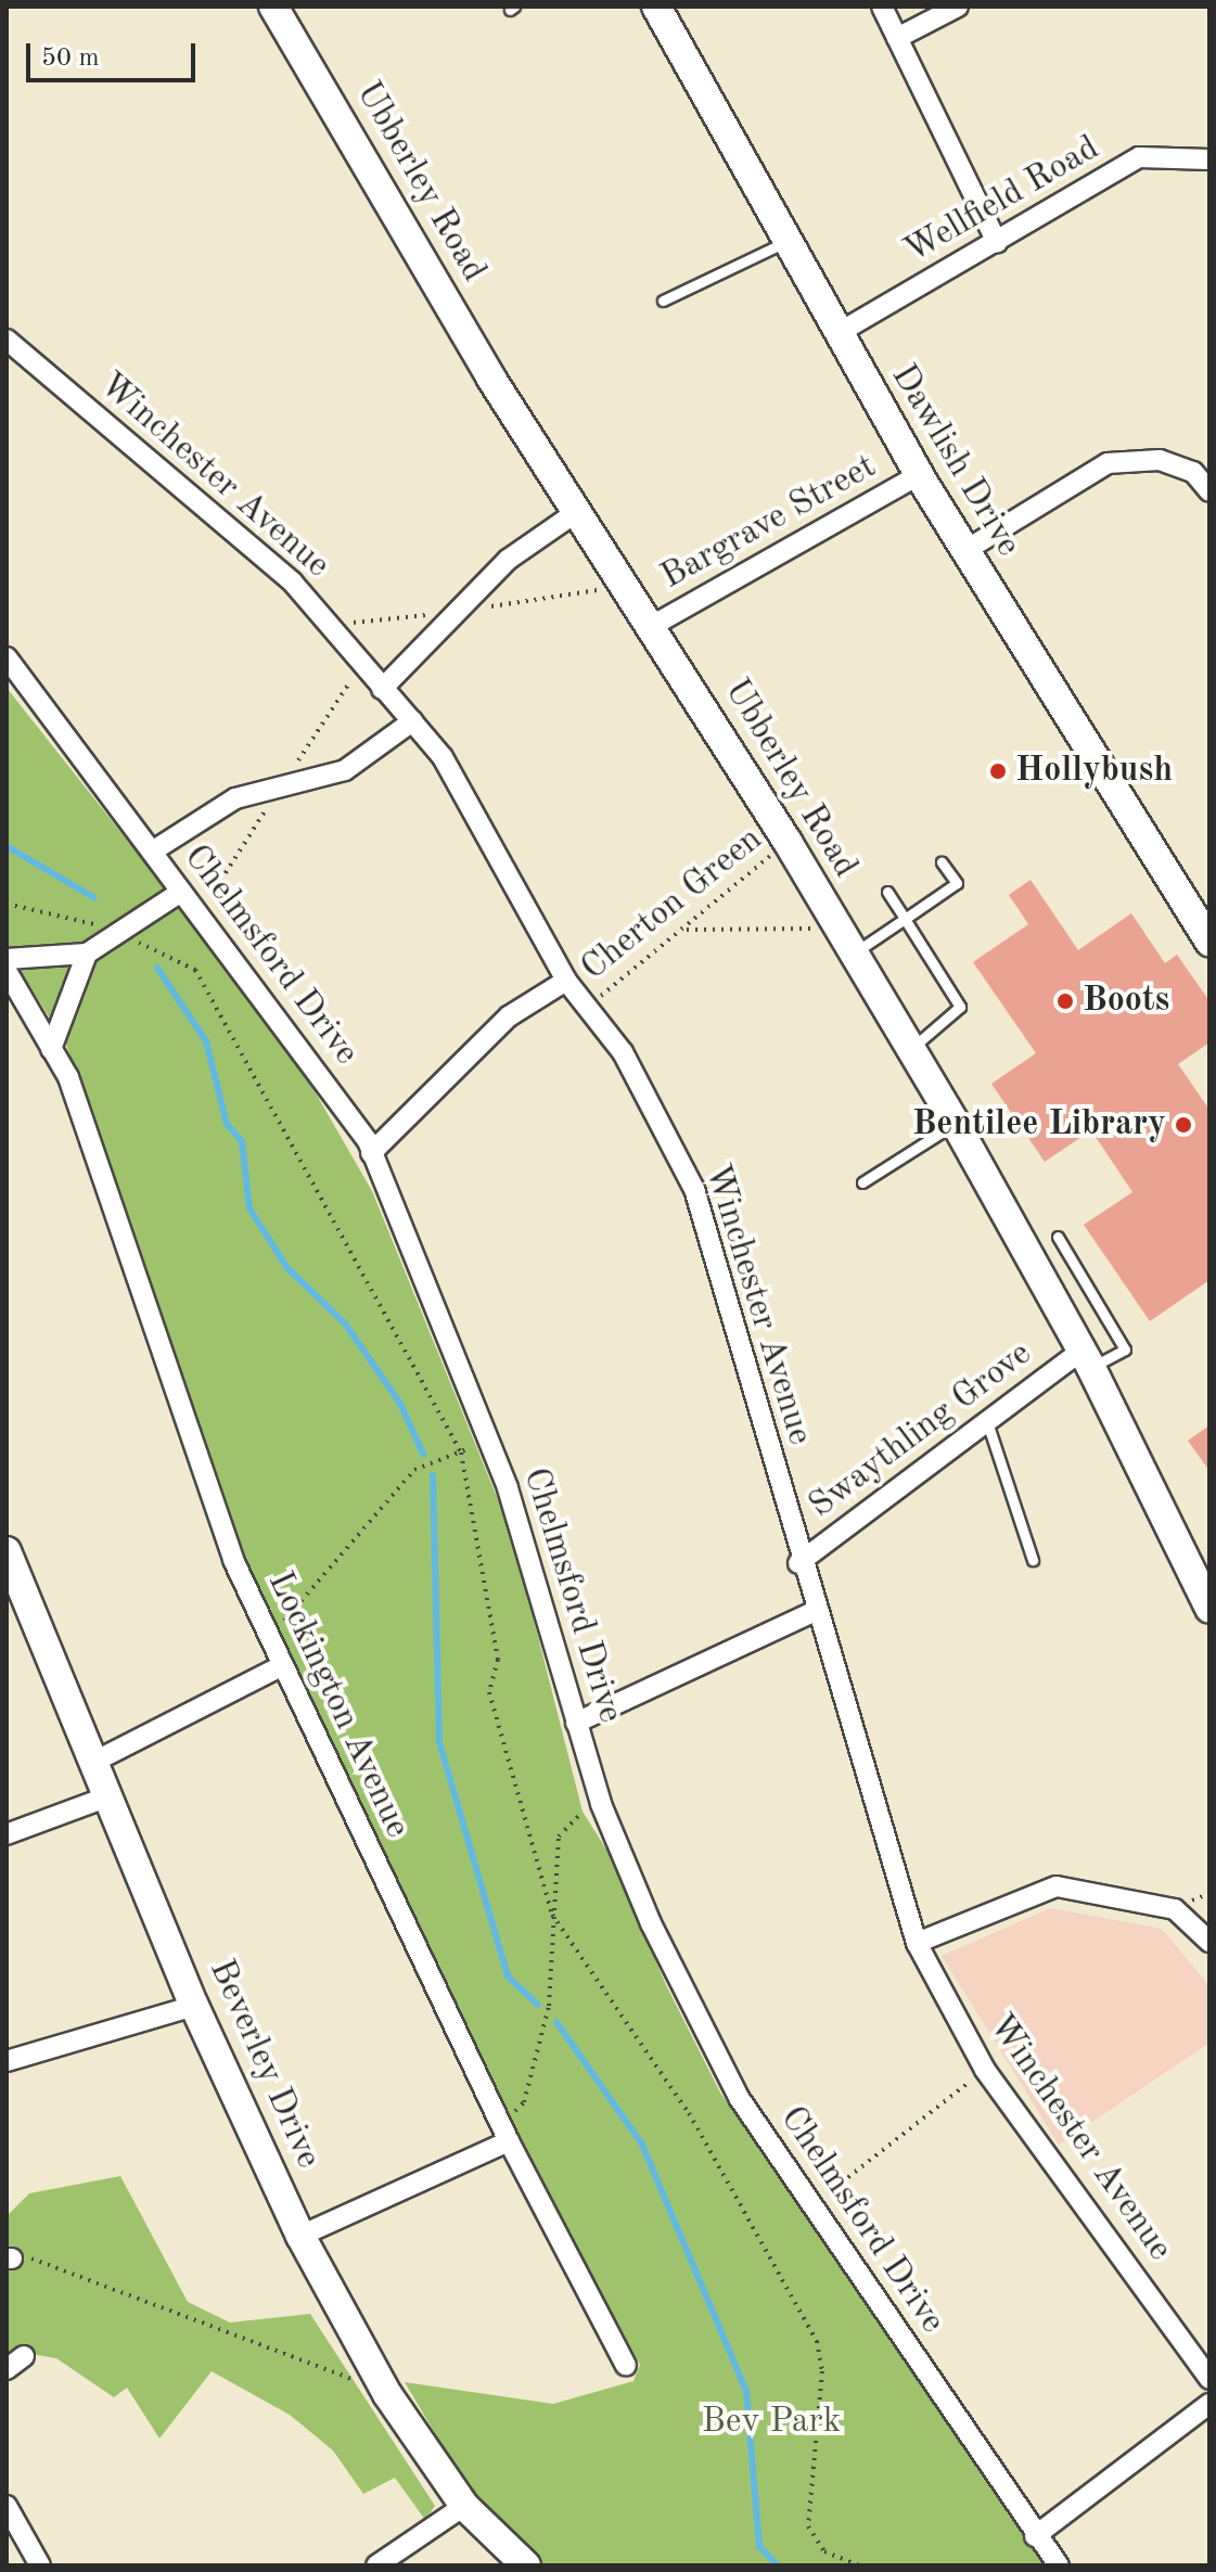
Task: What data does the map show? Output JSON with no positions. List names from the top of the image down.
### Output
{
  "streets": {
    "street": [
      "Ubberley Road",
      "Wellfield Road",
      "Dawlish Drive",
      "Winchester Avenue",
      "Bargrave Street",
      "Chelmsford Drive",
      "Swaythling Grove",
      "Lockington Avenue",
      "Beverley Drive"
    ],
    "path": ["Cherton Green"]
  },
  "crossings": [
    ["Ubberley Road", "Bargrave Street"],
    ["Ubberley Road", "Cherton Green"],
    ["Ubberley Road", "Swaythling Grove"],
    ["Wellfield Road", "Dawlish Drive"],
    ["Dawlish Drive", "Bargrave Street"],
    ["Winchester Avenue", "Cherton Green"],
    ["Winchester Avenue", "Swaythling Grove"]
  ],
  "parks": ["Bev Park"],
  "places": ["Hollybush", "Boots", "Bentilee Library"],
  "scale_bar": "50 m"
}
